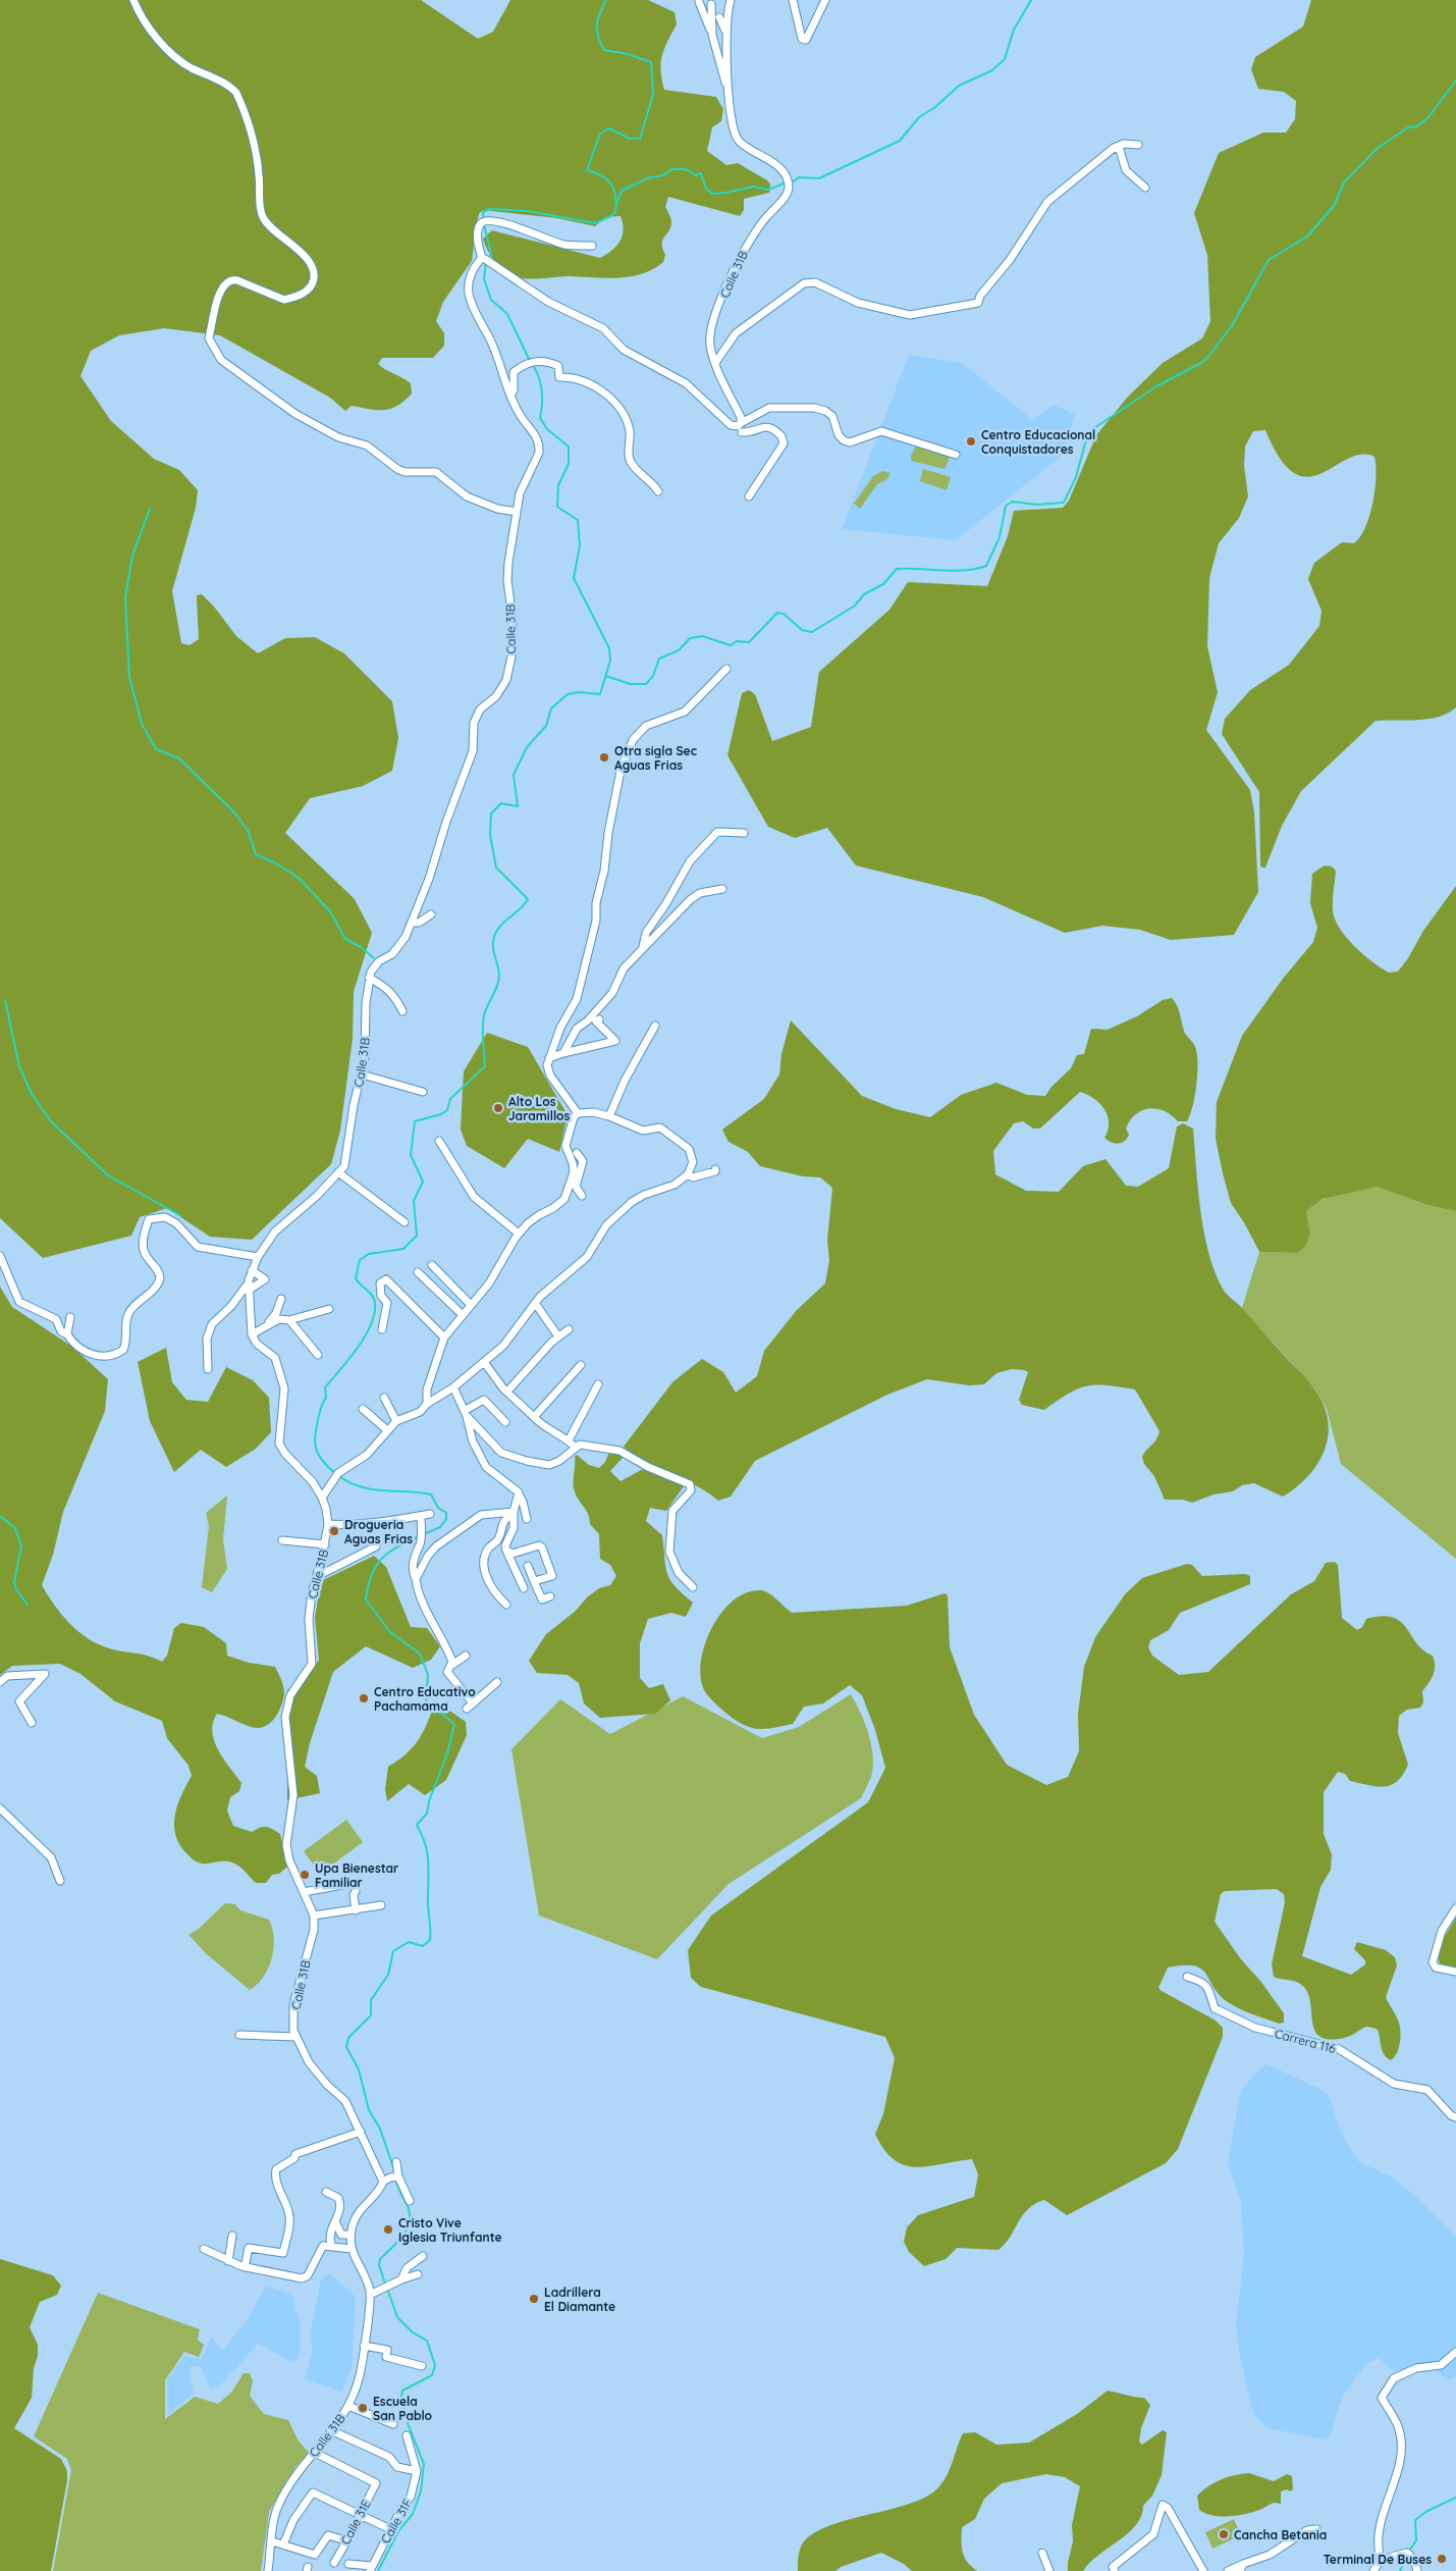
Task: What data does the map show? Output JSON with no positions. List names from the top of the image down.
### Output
{
  "streets": {
    "street": [
      "Calle 31B",
      "Carrera 116",
      "Calle 31F",
      "Calle 31E"
    ]
  },
  "places": [
    "Centro Educacional Conquistadores",
    "Otra sigla Sec Aguas Frias",
    "Alto Los Jaramillos",
    "Drogueria Aguas Frias",
    "Centro Educativo Pachamama",
    "Upa Bienestar Familiar",
    "Cristo Vive Iglesia Triunfante",
    "Ladrillera El Diamante",
    "Escuela San Pablo",
    "Cancha Betania",
    "Terminal De Buses"
  ]
}
